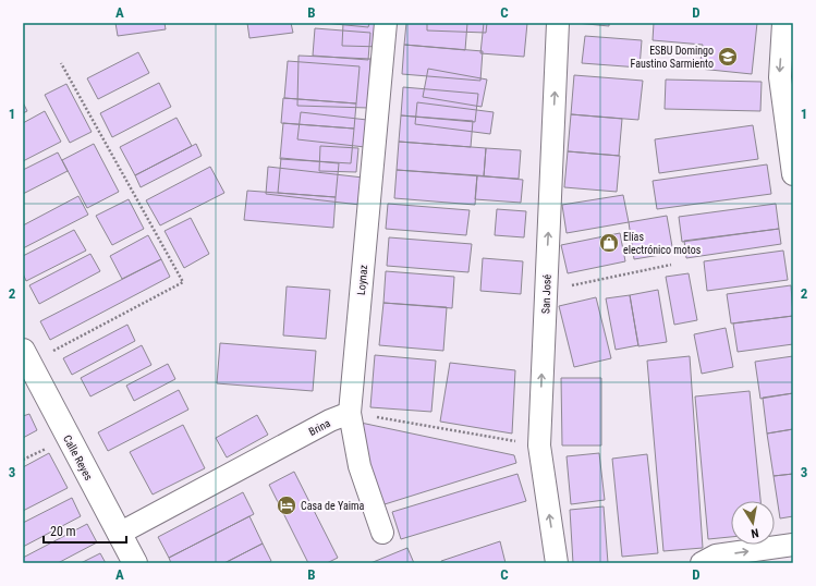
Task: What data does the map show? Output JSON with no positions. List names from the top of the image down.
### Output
{
  "streets": {
    "street": [
      "Loynaz",
      "San José",
      "Brina",
      "Calle Reyes"
    ]
  },
  "crossings": [
    ["Loynaz", "Brina"],
    ["Brina", "Calle Reyes"]
  ],
  "one_way": ["San José"],
  "places": {
    "school or university": ["ESBU Domingo Faustino Sarmiento"],
    "shop": ["Elías electrónico motos"],
    "hotel": ["Casa de Yaima"]
  },
  "scale_bar": "20 m",
  "north": "bottom",
  "grid": {
    "columns": [
      "A",
      "B",
      "C",
      "D"
    ],
    "rows": ["1", "2", "3"]
  }
}
